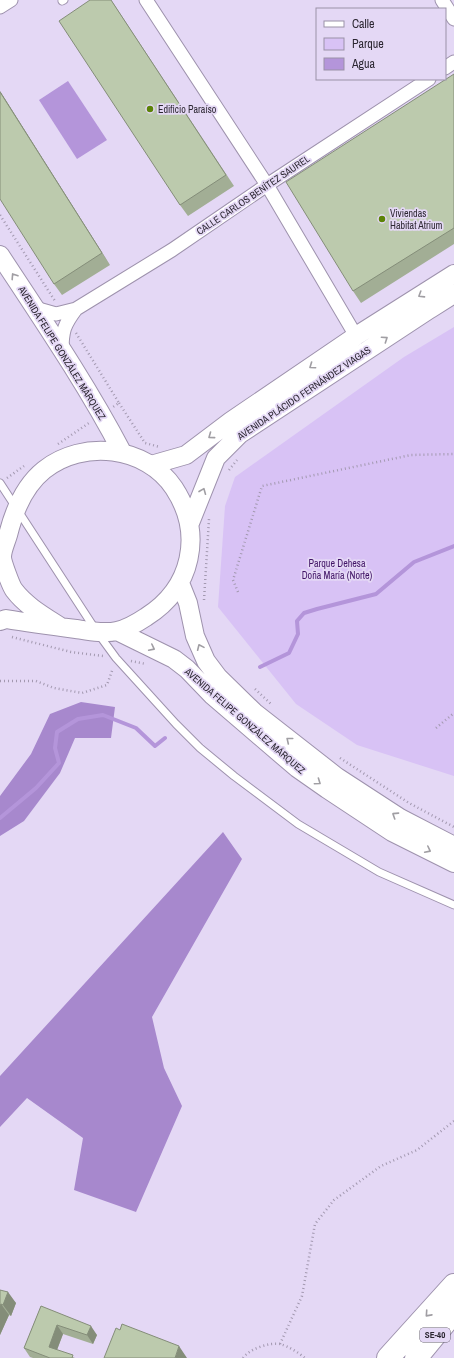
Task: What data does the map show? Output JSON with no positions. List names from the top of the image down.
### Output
{
  "streets": {
    "highway": ["SE-40"],
    "main road": ["AVENIDA FELIPE GONZÁLEZ MÁRQUEZ", "AVENIDA PLÁCIDO FERNÁNDEZ VIAGAS"],
    "street": ["CALLE CARLOS BENÍTEZ SAUREL"]
  },
  "crossings": [
    ["CALLE CARLOS BENÍTEZ SAUREL", "AVENIDA FELIPE GONZÁLEZ MÁRQUEZ"]
  ],
  "parks": ["Parque Dehesa Doña María (Norte)"],
  "places": ["Edificio Paraíso", "Viviendas Habitat Atrium"],
  "legend": ["Calle", "Parque", "Agua"]
}
